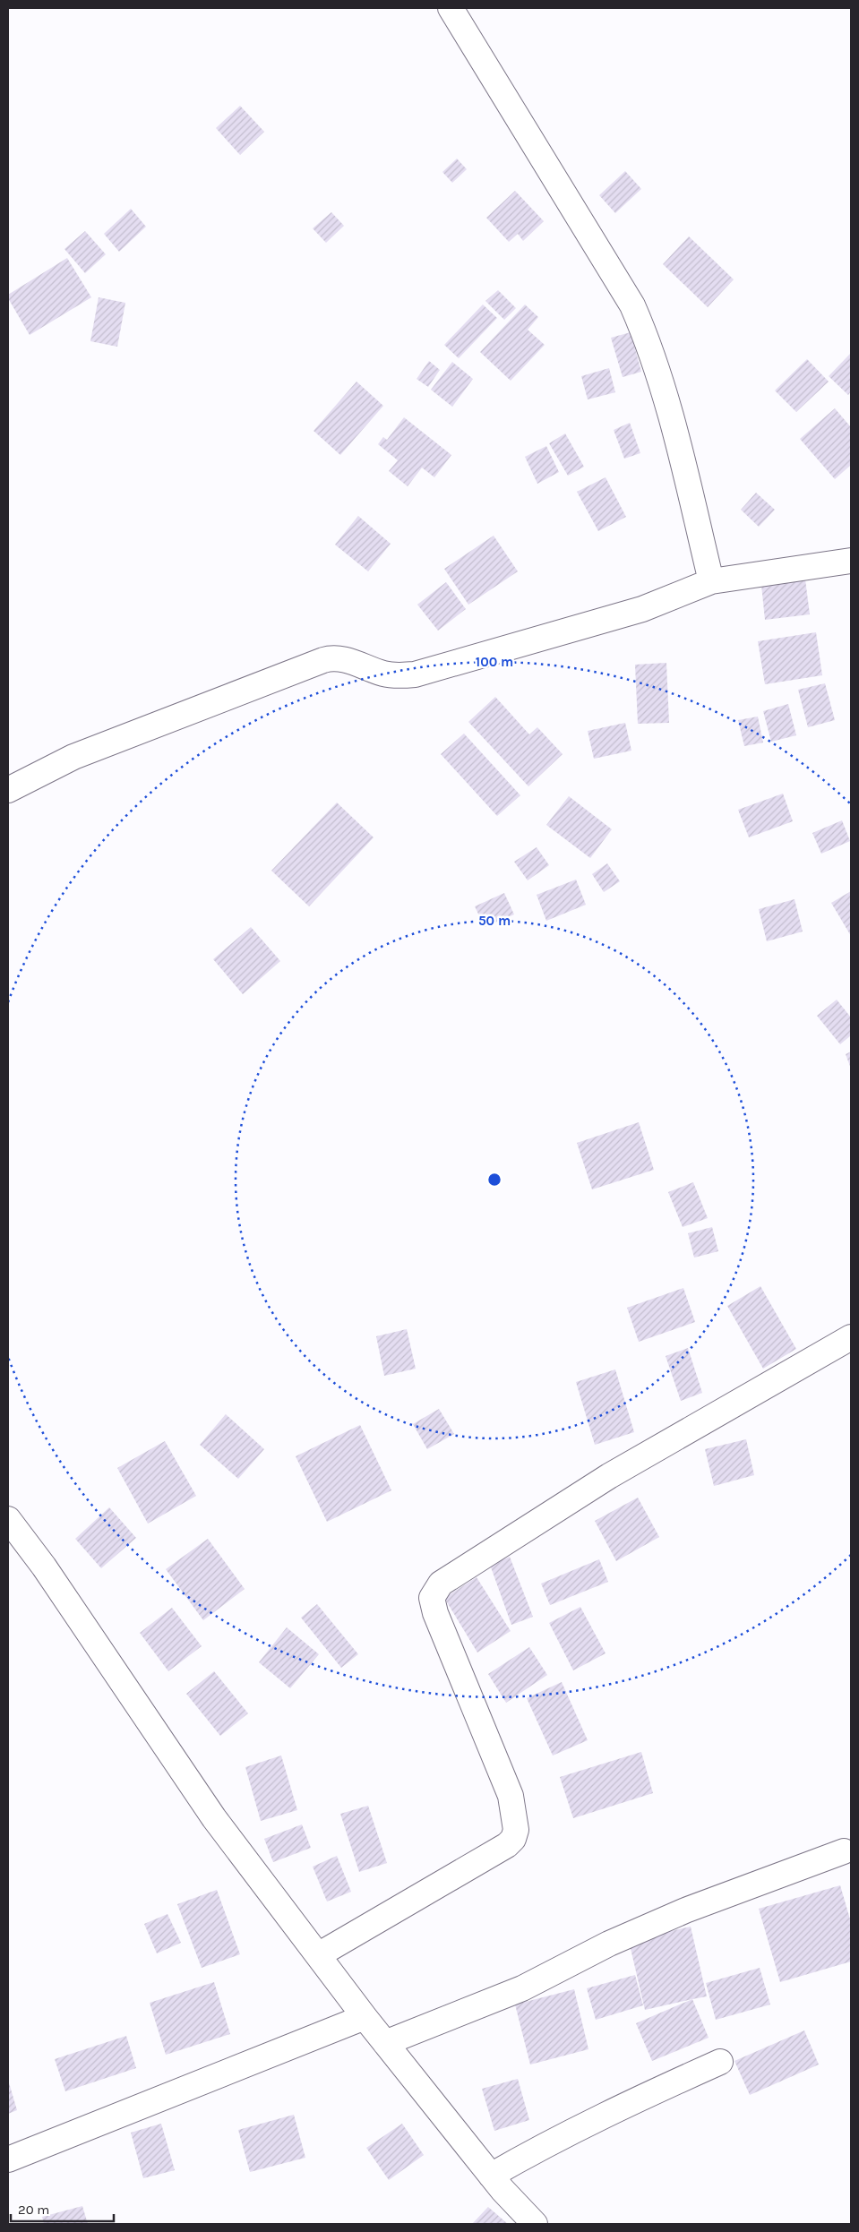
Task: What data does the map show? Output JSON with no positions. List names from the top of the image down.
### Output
{
  "scale_bar": "20 m",
  "rings": ["100 m", "50 m"]
}
